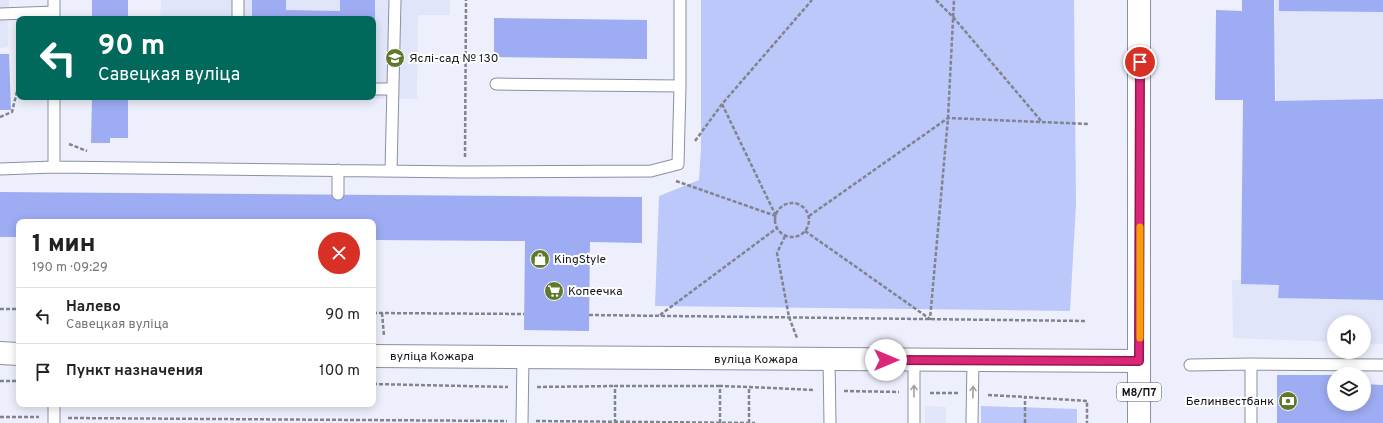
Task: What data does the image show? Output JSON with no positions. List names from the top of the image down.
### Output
{
  "streets": {
    "main road": ["вуліца Кожара", "М8/П7"]
  },
  "crossings": [
    ["вуліца Кожара", "М8/П7"]
  ],
  "places": {
    "school or university": ["Яслі-сад № 130"],
    "shop": ["KingStyle"],
    "supermarket": ["Копеечка"],
    "bank": ["Белинвестбанк"]
  },
  "page": {
    "turn": ["90 m", "Савецкая вуліца"],
    "heading": ["1 мин", "190 m · 09:29"],
    "list": [
      {
        "name": "Налево",
        "note": "Савецкая вуліца",
        "value": "90 m"
      },
      {
        "name": "Пункт назначения",
        "value": "100 m"
      }
    ]
  }
}
